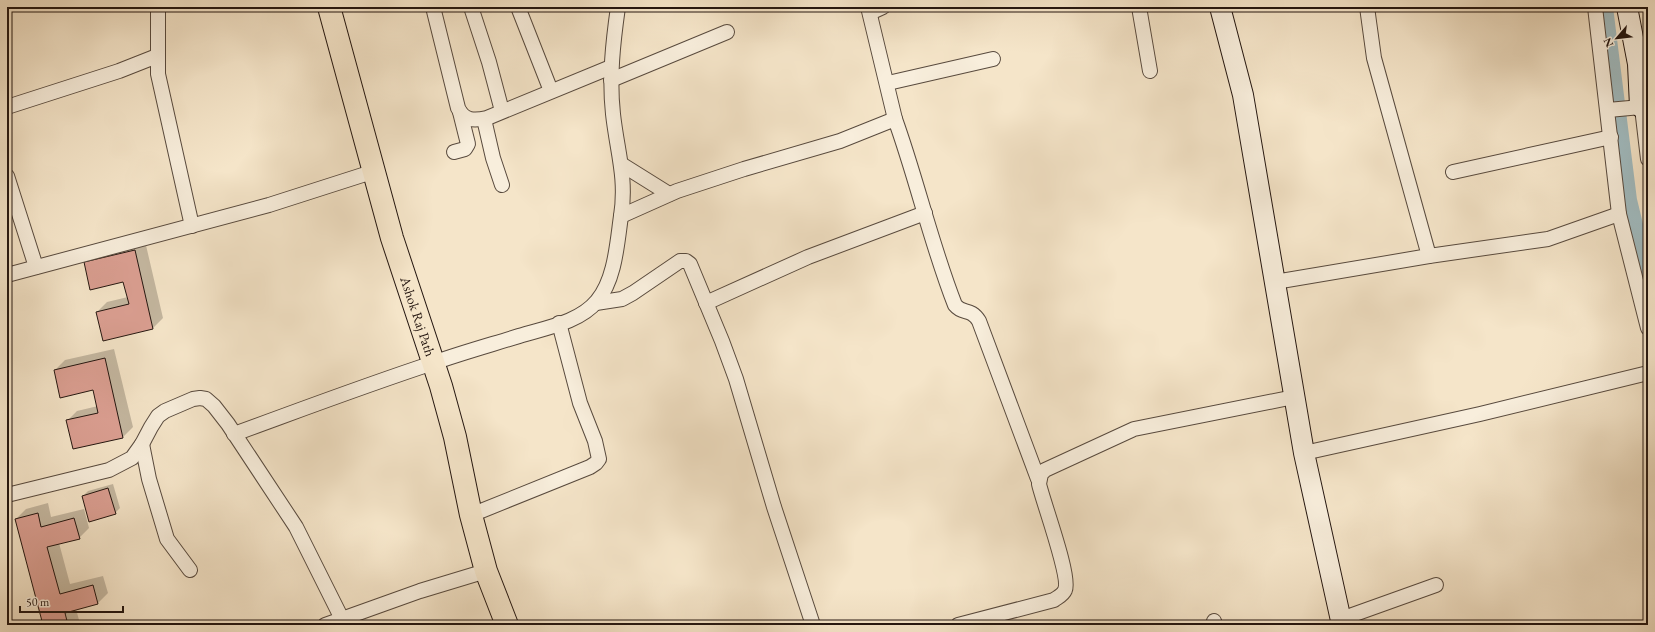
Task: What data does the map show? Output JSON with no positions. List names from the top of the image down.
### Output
{
  "streets": {
    "main road": ["Ashok Raj Path"]
  },
  "scale_bar": "50 m",
  "north": "bottom left"
}
